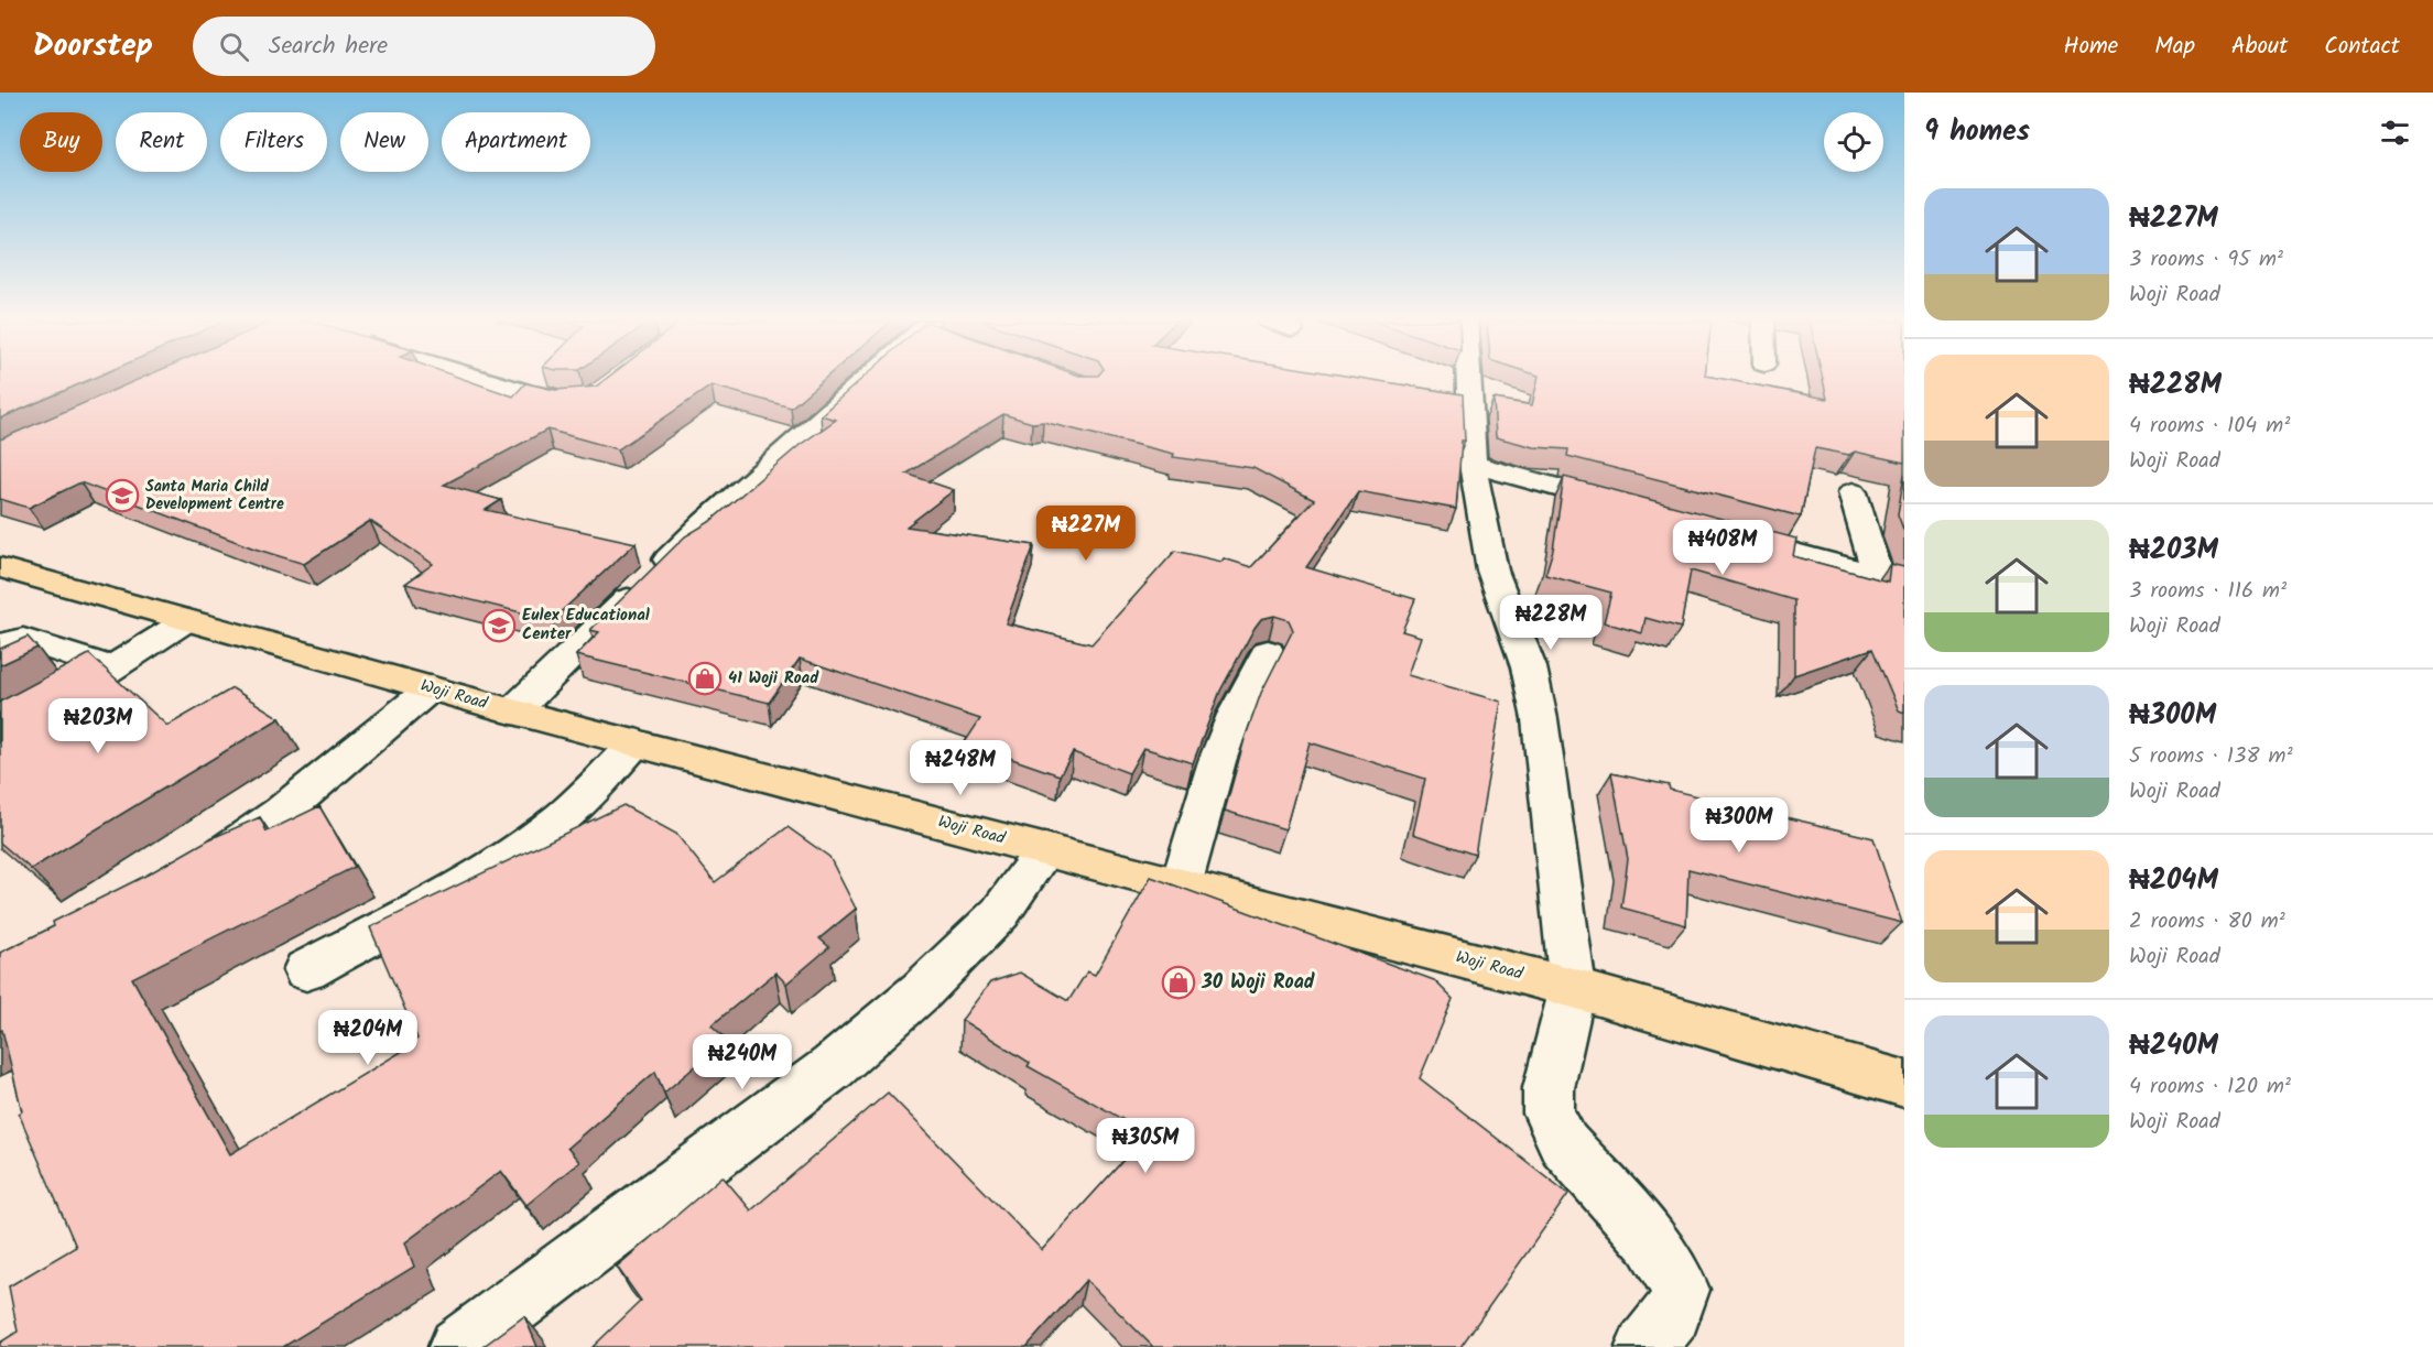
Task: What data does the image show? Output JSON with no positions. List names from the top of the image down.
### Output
{
  "streets": {
    "main road": ["Woji Road"]
  },
  "places": {
    "school or university": ["Santa Maria Child Development Centre", "Eulex Educational Center"],
    "shop": ["41 Woji Road", "30 Woji Road"]
  },
  "page": {
    "header": "Doorstep",
    "search": "Search here",
    "nav": [
      "Home",
      "Map",
      "About",
      "Contact"
    ],
    "heading": "9 homes",
    "chip": [
      "Buy",
      "Rent",
      "Filters",
      "New",
      "Apartment"
    ],
    "list": [
      {
        "name": "₦227M",
        "note": "3 rooms · 95 m² · Woji Road"
      },
      {
        "name": "₦228M",
        "note": "4 rooms · 104 m² · Woji Road"
      },
      {
        "name": "₦203M",
        "note": "3 rooms · 116 m² · Woji Road"
      },
      {
        "name": "₦300M",
        "note": "5 rooms · 138 m² · Woji Road"
      },
      {
        "name": "₦204M",
        "note": "2 rooms · 80 m² · Woji Road"
      },
      {
        "name": "₦240M",
        "note": "4 rooms · 120 m² · Woji Road"
      }
    ],
    "price": [
      "₦227M",
      "₦408M",
      "₦228M",
      "₦203M",
      "₦248M",
      "₦300M",
      "₦204M",
      "₦240M",
      "₦305M"
    ]
  }
}
